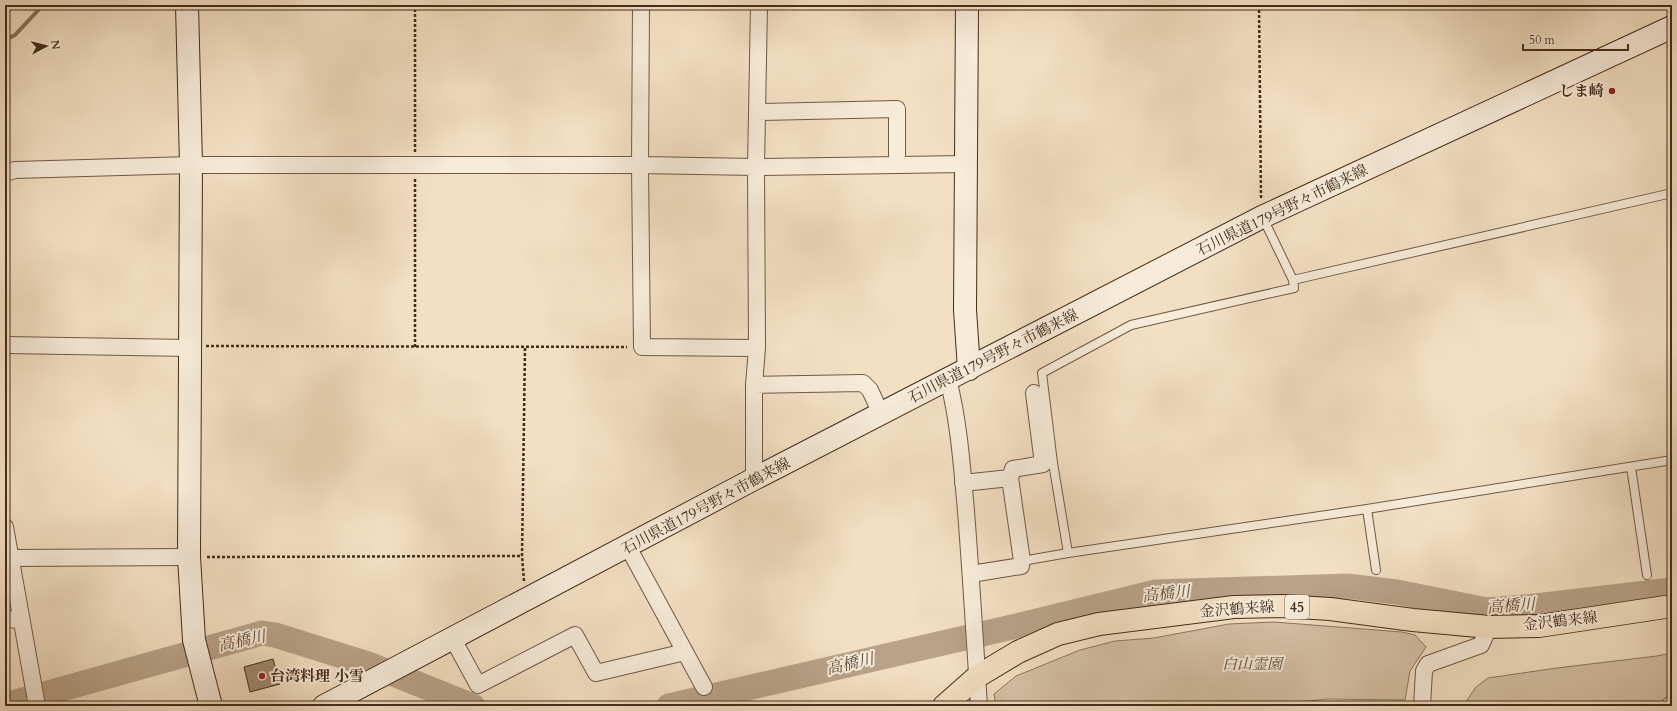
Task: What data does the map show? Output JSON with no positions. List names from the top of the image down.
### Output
{
  "streets": {
    "main road": ["石川県道179号野々市鶴来線", "45", "金沢鶴来線"]
  },
  "water": ["高橋川"],
  "parks": ["白山霊園"],
  "places": ["しま崎", "台湾料理 小雪"],
  "scale_bar": "50 m",
  "north": "right"
}
